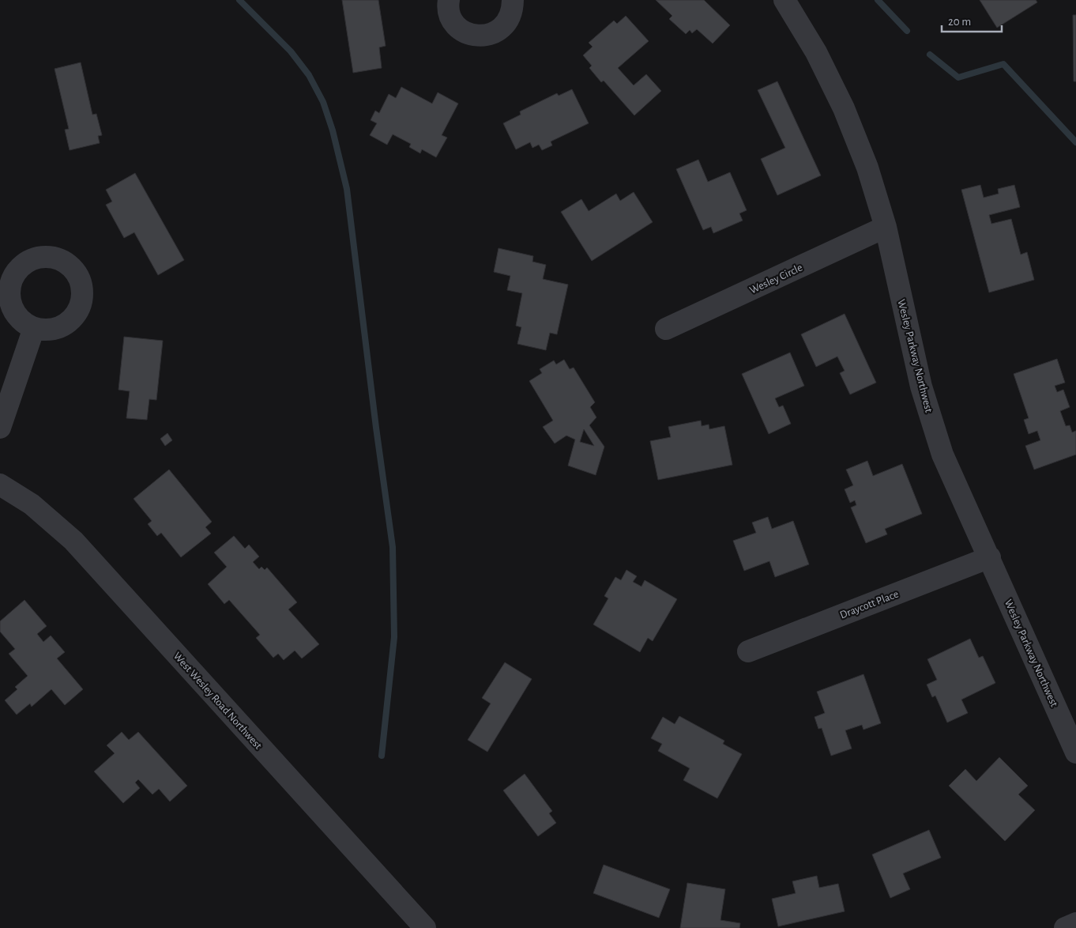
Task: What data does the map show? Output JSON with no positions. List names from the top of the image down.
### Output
{
  "streets": {
    "street": [
      "Wesley Circle",
      "Wesley Parkway Northwest",
      "Draycott Place",
      "West Wesley Road Northwest"
    ]
  },
  "crossings": [
    ["Wesley Circle", "Wesley Parkway Northwest"],
    ["Wesley Parkway Northwest", "Draycott Place"]
  ],
  "scale_bar": "20 m"
}
